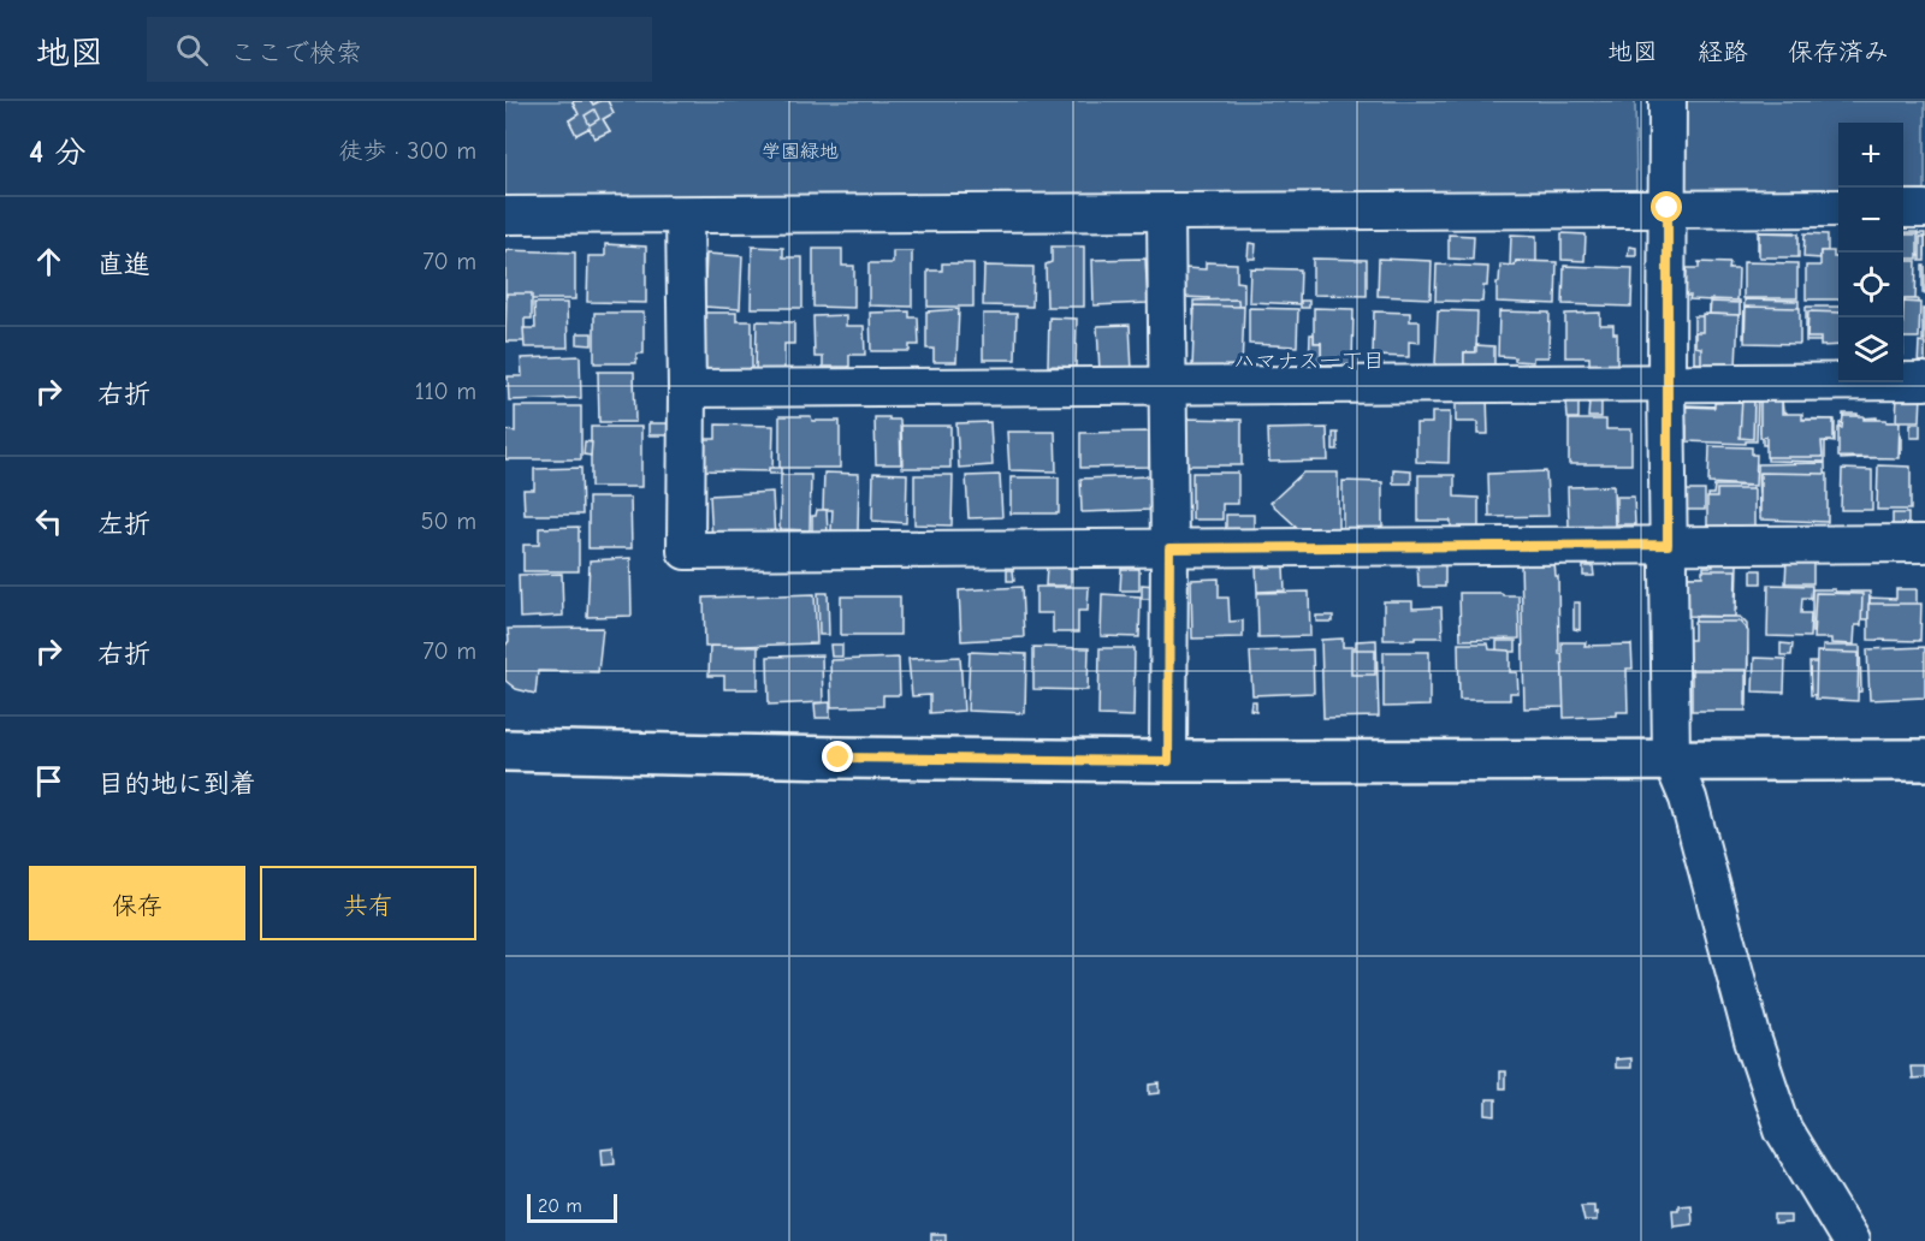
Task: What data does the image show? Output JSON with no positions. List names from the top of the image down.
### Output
{
  "districts": ["ハマナス一丁目"],
  "parks": ["学園緑地"],
  "scale_bar": "20 m",
  "page": {
    "header": "地図",
    "search": "ここで検索",
    "nav": ["地図", "経路", "保存済み"],
    "heading": ["4 分", "徒歩 · 300 m"],
    "map_buttons": ["+", "−"],
    "list": [
      ["直進", "70 m"],
      ["右折", "110 m"],
      ["左折", "50 m"],
      ["右折", "70 m"],
      "目的地に到着"
    ],
    "buttons": ["保存", "共有"],
    "scale": "20 m"
  }
}
